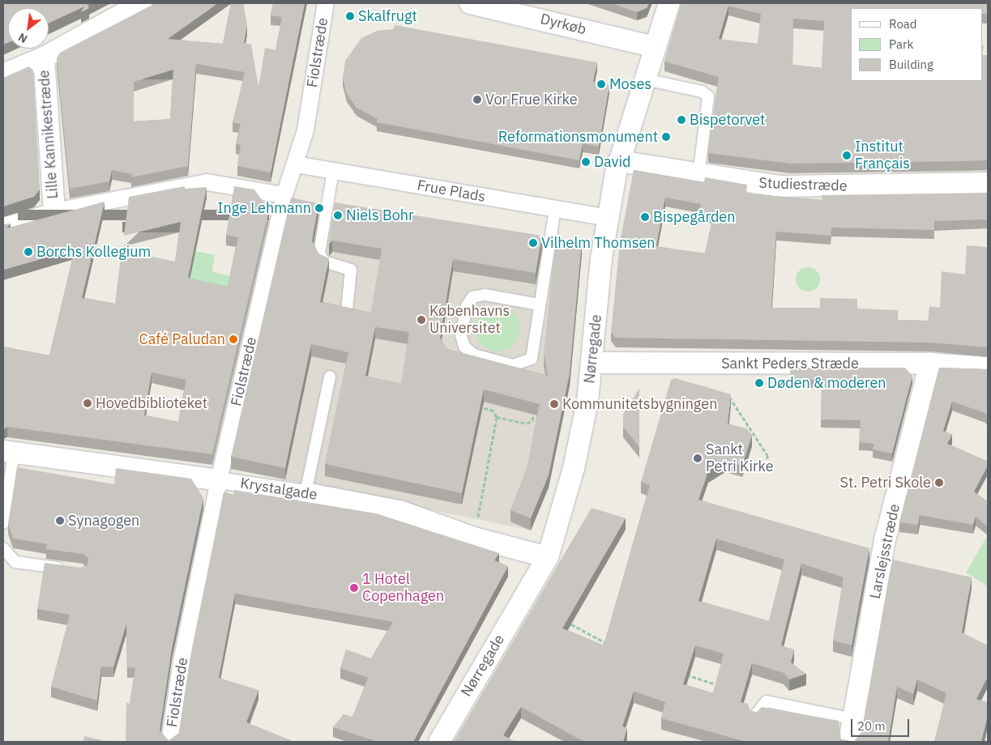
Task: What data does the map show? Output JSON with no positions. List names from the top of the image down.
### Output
{
  "streets": {
    "street": [
      "Dyrkøb",
      "Fiolstræde",
      "Lille Kannikestræde",
      "Studiestræde",
      "Frue Plads",
      "Nørregade",
      "Sankt Peders Stræde",
      "Krystalgade",
      "Larslejsstræde"
    ]
  },
  "crossings": [
    ["Dyrkøb", "Nørregade"],
    ["Fiolstræde", "Frue Plads"],
    ["Fiolstræde", "Krystalgade"],
    ["Studiestræde", "Nørregade"],
    ["Frue Plads", "Nørregade"],
    ["Nørregade", "Sankt Peders Stræde"],
    ["Nørregade", "Krystalgade"],
    ["Sankt Peders Stræde", "Larslejsstræde"]
  ],
  "places": [
    "Skalfrugt",
    "Moses",
    "Vor Frue Kirke",
    "Bispetorvet",
    "Reformationsmonument",
    "Institut Français",
    "David",
    "Inge Lehmann",
    "Niels Bohr",
    "Bispegården",
    "Vilhelm Thomsen",
    "Borchs Kollegium",
    "Københavns Universitet",
    "Café Paludan",
    "Døden & moderen",
    "Hovedbiblioteket",
    "Kommunitetsbygningen",
    "Sankt Petri Kirke",
    "St. Petri Skole",
    "Synagogen",
    "1 Hotel Copenhagen"
  ],
  "legend": ["Road", "Park", "Building"],
  "scale_bar": "20 m",
  "north": "bottom left"
}
